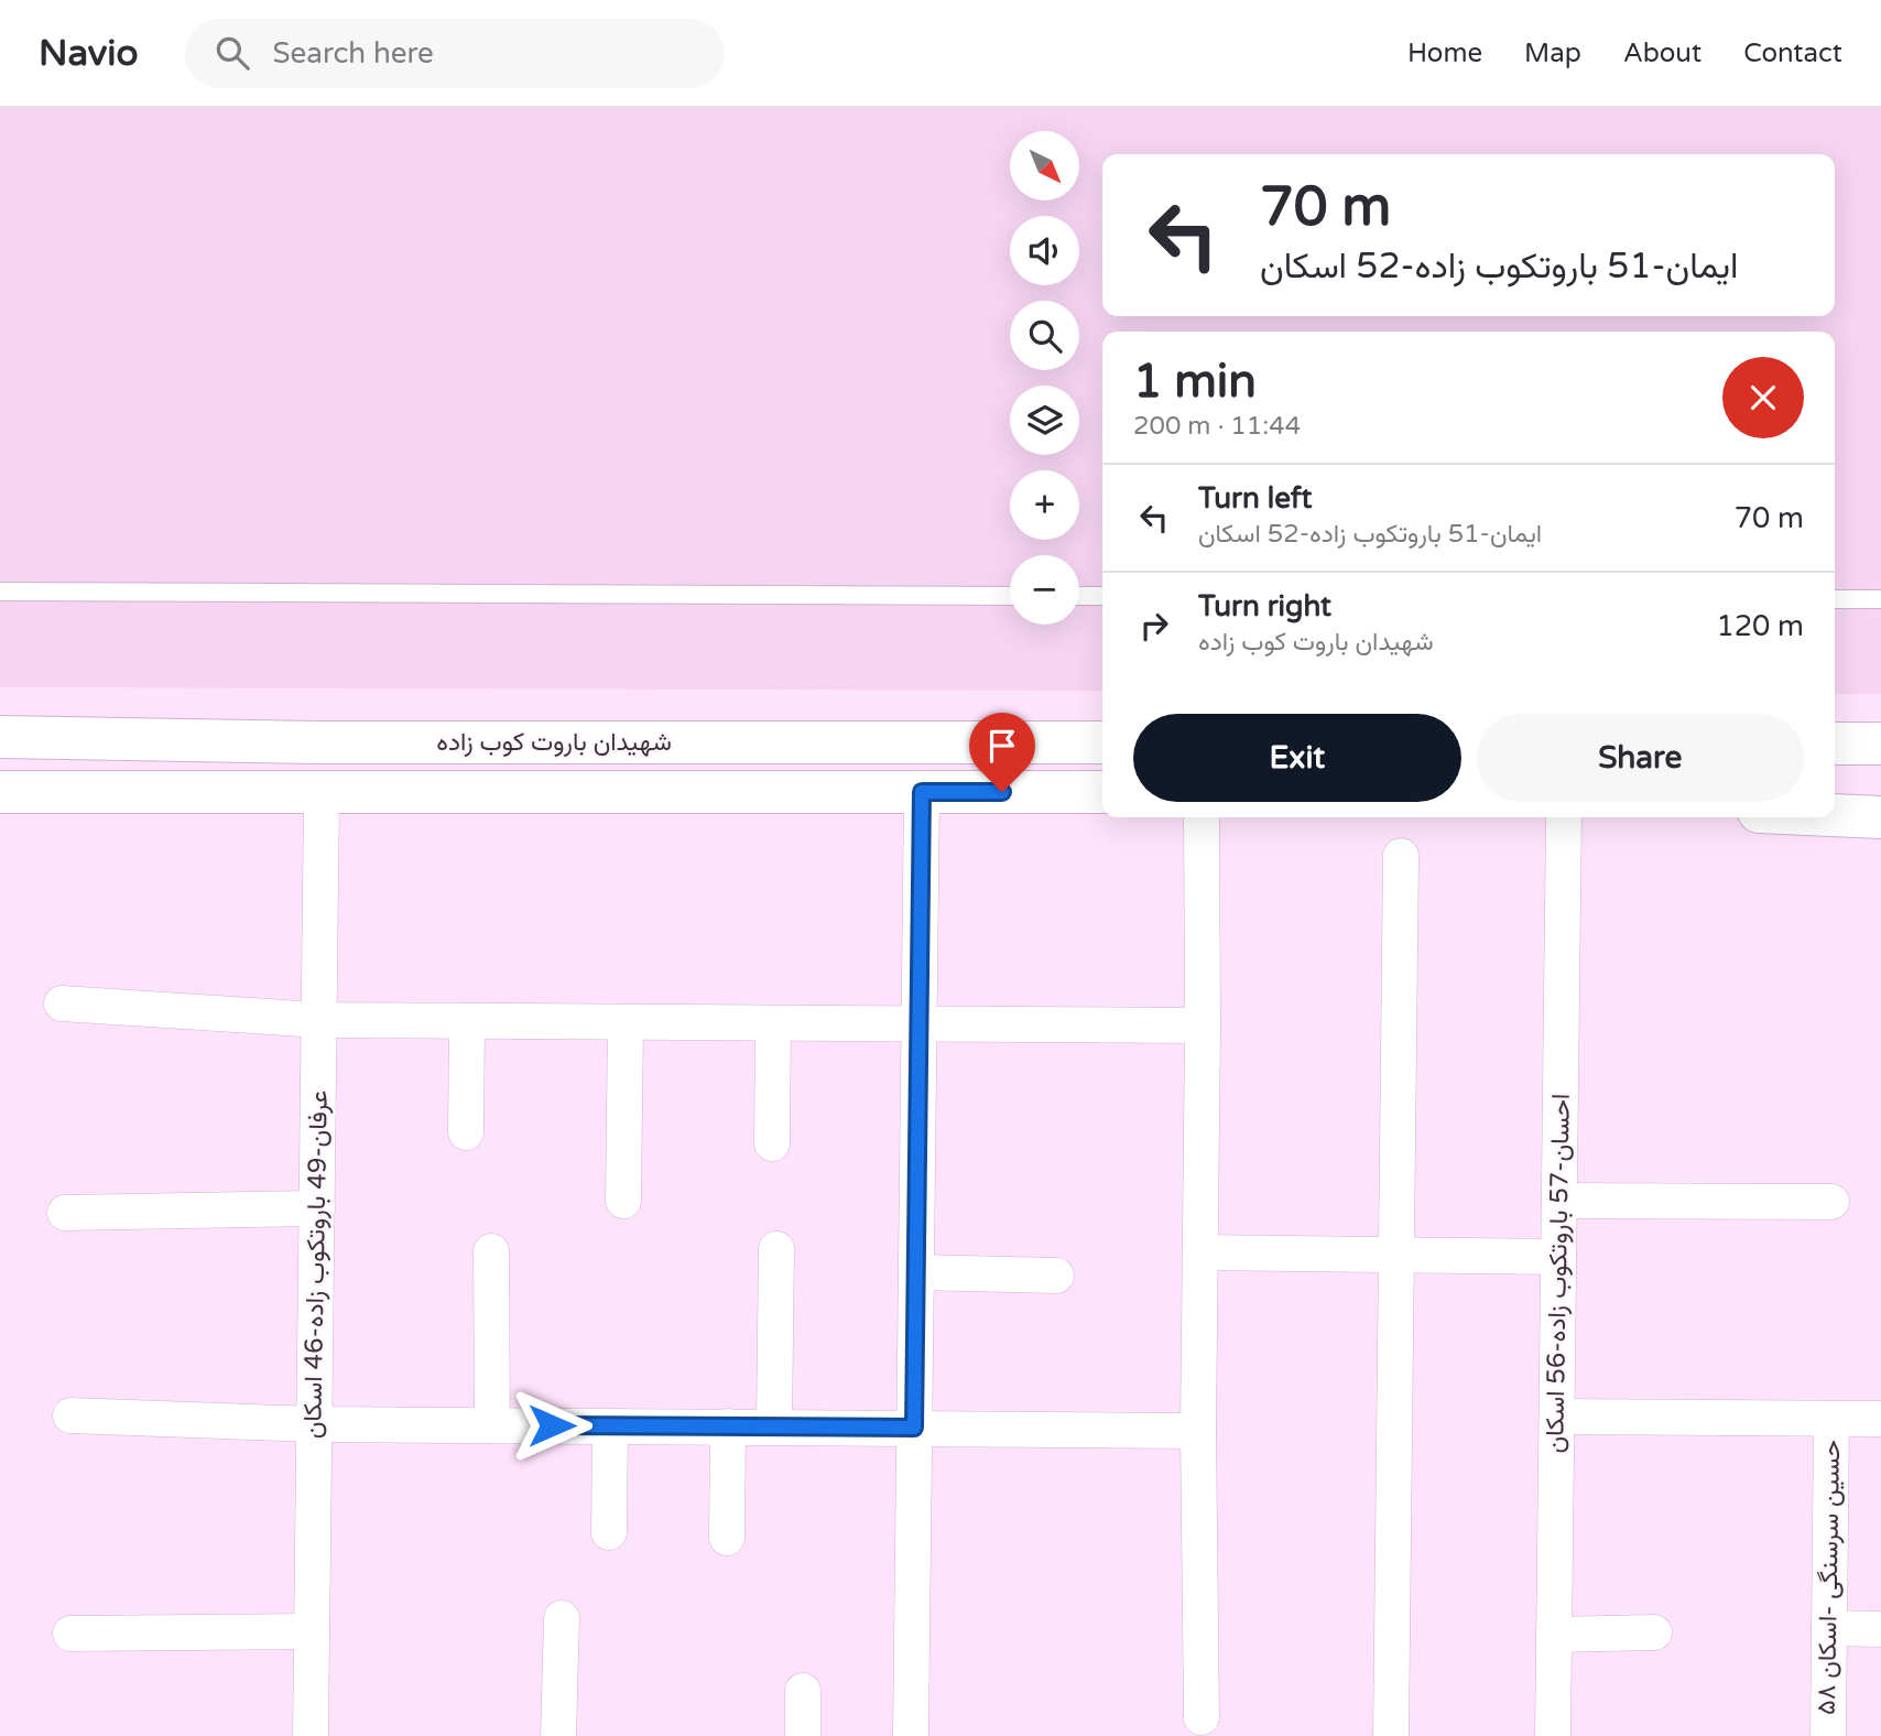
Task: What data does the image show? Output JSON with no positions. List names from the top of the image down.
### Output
{
  "streets": {
    "street": [
      "شهیدان باروت کوب زاده",
      "عرفان-49 باروتکوب زاده-46 اسکان",
      "احسان-57 باروتکوب زاده-56 اسکان",
      "حسین سرسنگی -اسکان ۵۸"
    ]
  },
  "crossings": [
    ["شهیدان باروت کوب زاده", "عرفان-49 باروتکوب زاده-46 اسکان"]
  ],
  "north": "bottom right",
  "page": {
    "header": "Navio",
    "search": "Search here",
    "nav": [
      "Home",
      "Map",
      "About",
      "Contact"
    ],
    "map_buttons": ["+", "−"],
    "turn": ["70 m", "ایمان-51 باروتکوب زاده-52 اسکان"],
    "heading": ["1 min", "200 m · 11:44"],
    "list": [
      {
        "name": "Turn left",
        "note": "ایمان-51 باروتکوب زاده-52 اسکان",
        "value": "70 m"
      },
      {
        "name": "Turn right",
        "note": "شهیدان باروت کوب زاده",
        "value": "120 m"
      }
    ],
    "buttons": ["Exit", "Share"]
  }
}
